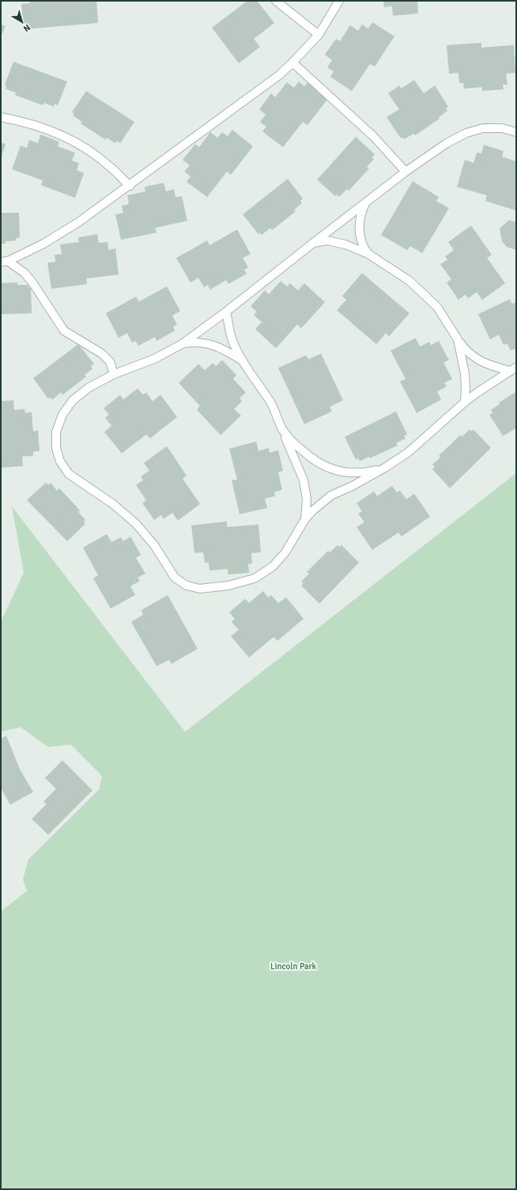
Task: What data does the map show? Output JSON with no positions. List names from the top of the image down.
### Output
{
  "parks": ["Lincoln Park"],
  "north": "bottom right"
}
